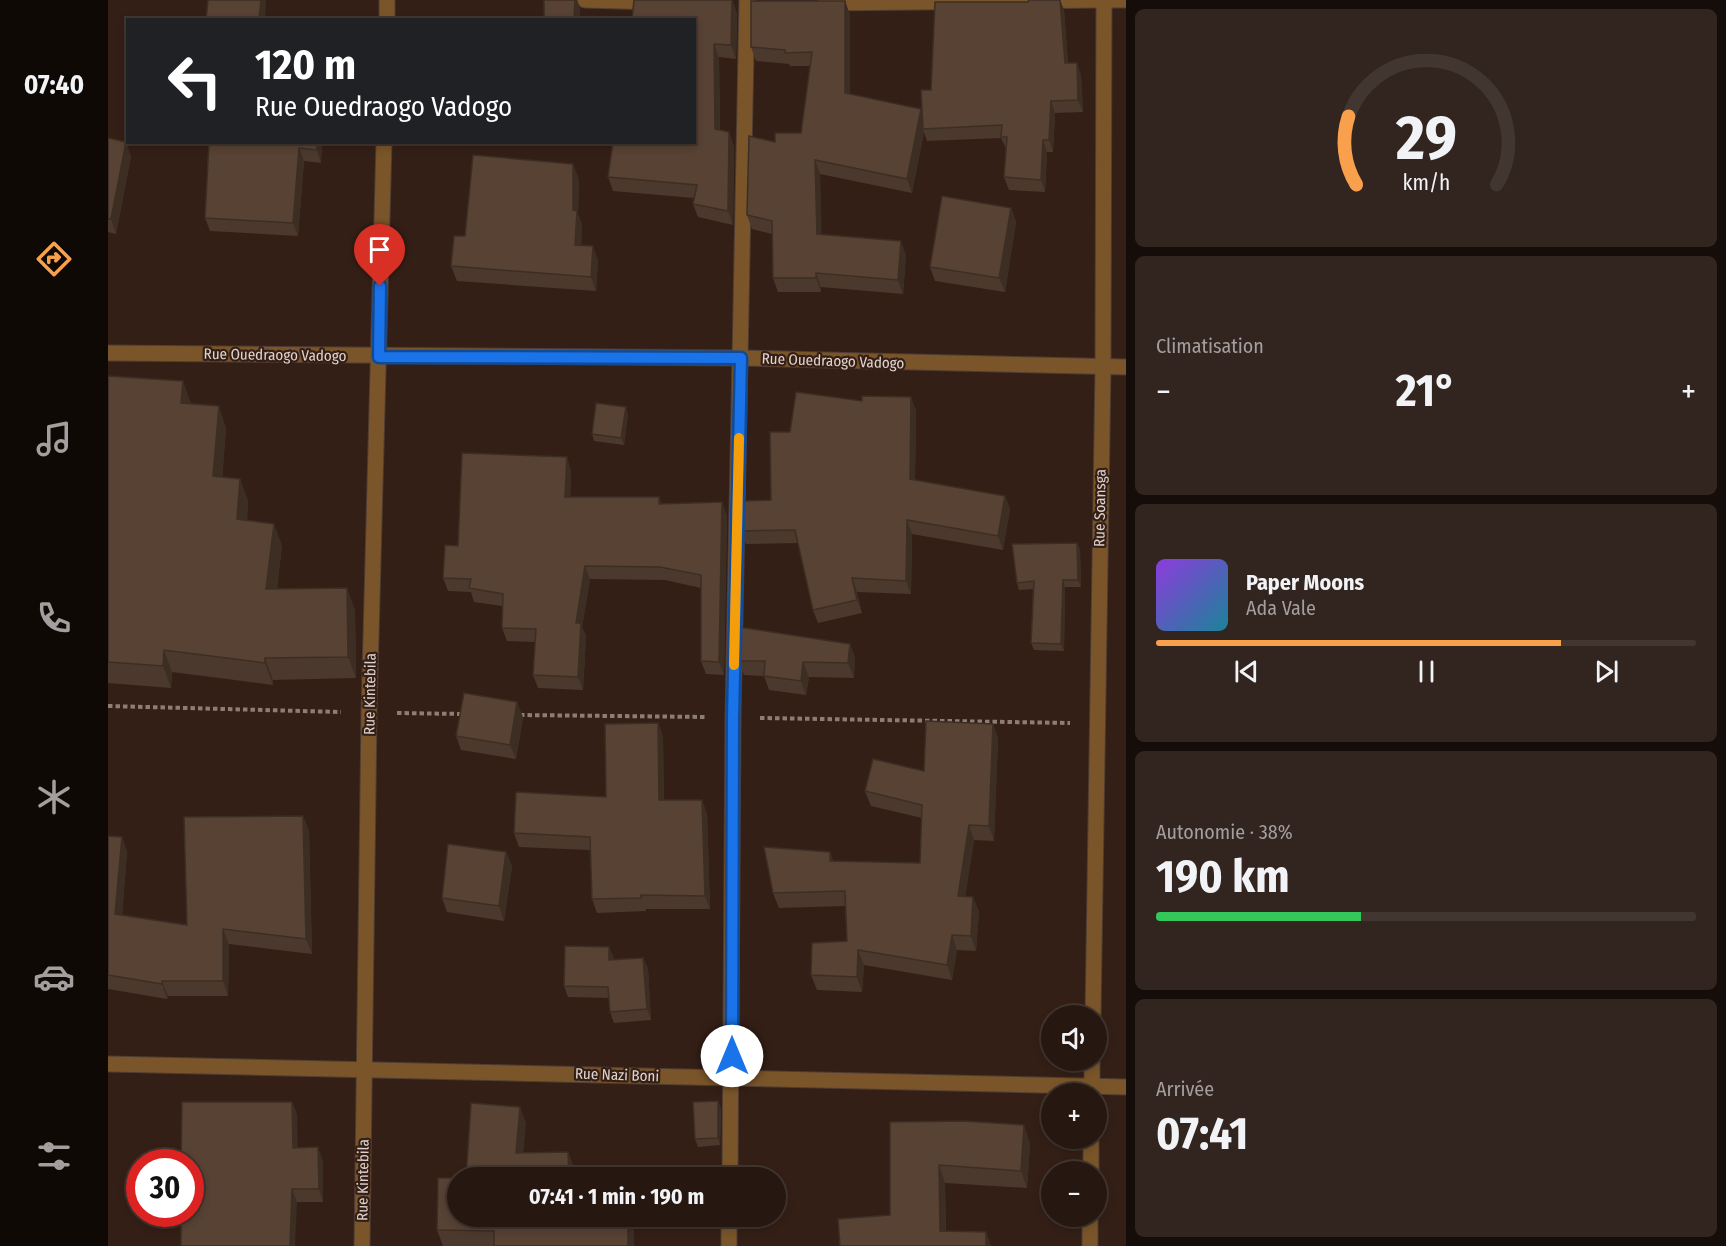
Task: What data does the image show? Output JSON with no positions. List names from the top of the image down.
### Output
{
  "streets": {
    "street": [
      "Rue Ouedraogo Vadogo",
      "Rue Soansga",
      "Rue Kintebila",
      "Rue Nazi Boni"
    ]
  },
  "crossings": [
    ["Rue Ouedraogo Vadogo", "Rue Soansga"],
    ["Rue Ouedraogo Vadogo", "Rue Kintebila"],
    ["Rue Kintebila", "Rue Nazi Boni"]
  ],
  "page": {
    "tabs": "07:40",
    "turn": ["120 m", "Rue Ouedraogo Vadogo"],
    "tile": [
      "Climatisation",
      ["Autonomie · 38%", "190 km"],
      ["Arrivée", "07:41"]
    ],
    "heat": ["−", "21°", "+"],
    "song": ["Paper Moons", "Ada Vale"],
    "map_buttons": ["+", "−"],
    "limit": "30",
    "trip": "07:41 · 1 min · 190 m",
    "gauge": ["29", "km/h"]
  }
}
